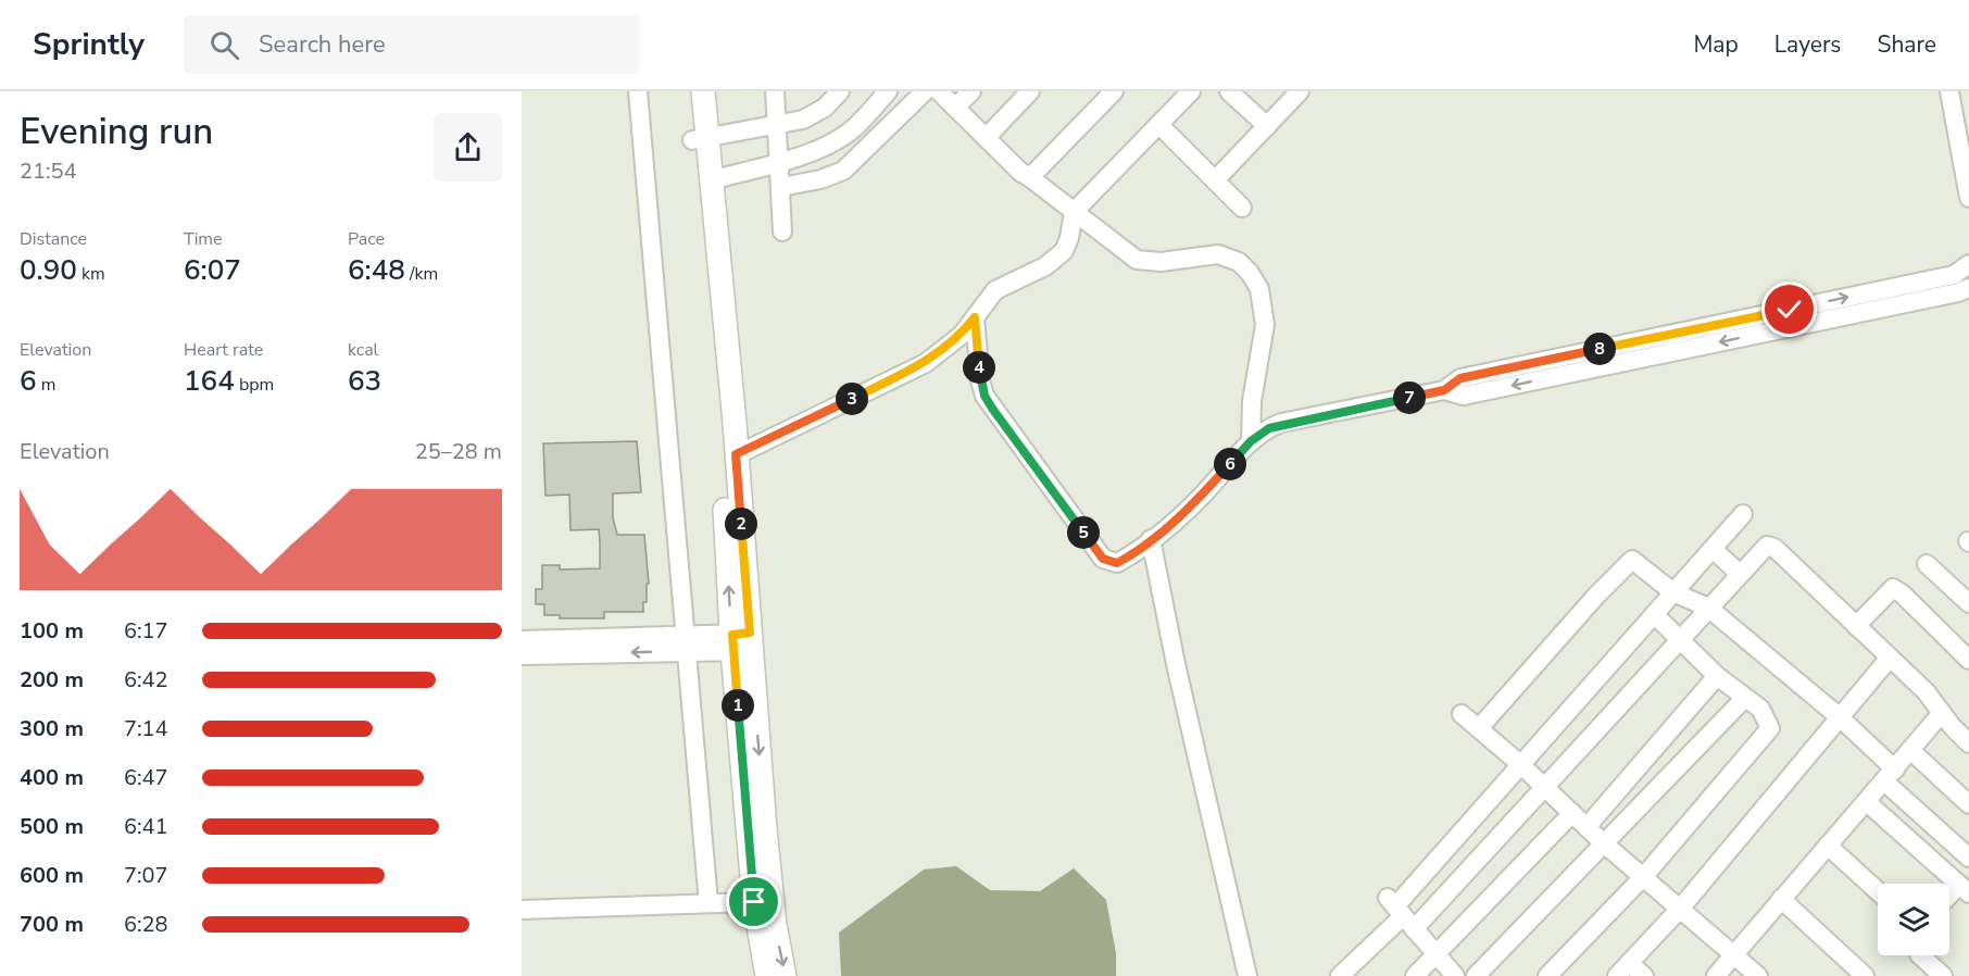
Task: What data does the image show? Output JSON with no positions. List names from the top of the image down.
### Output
{
  "page": {
    "header": "Sprintly",
    "search": "Search here",
    "nav": ["Map", "Layers", "Share"],
    "heading": ["Evening run", "21:54"],
    "stats": [
      ["Distance", "0.90 km"],
      ["Time", "6:07"],
      ["Pace", "6:48 /km"],
      ["Elevation", "6 m"],
      ["Heart rate", "164 bpm"],
      ["kcal", "63"]
    ],
    "pins": [
      "8",
      "4",
      "7",
      "3",
      "6",
      "2",
      "5",
      "1"
    ],
    "chart": ["Elevation", "25–28 m"],
    "list": [
      {
        "name": "100 m",
        "note": "6:17"
      },
      {
        "name": "200 m",
        "note": "6:42"
      },
      {
        "name": "300 m",
        "note": "7:14"
      },
      {
        "name": "400 m",
        "note": "6:47"
      },
      {
        "name": "500 m",
        "note": "6:41"
      },
      {
        "name": "600 m",
        "note": "7:07"
      },
      {
        "name": "700 m",
        "note": "6:28"
      }
    ]
  }
}
